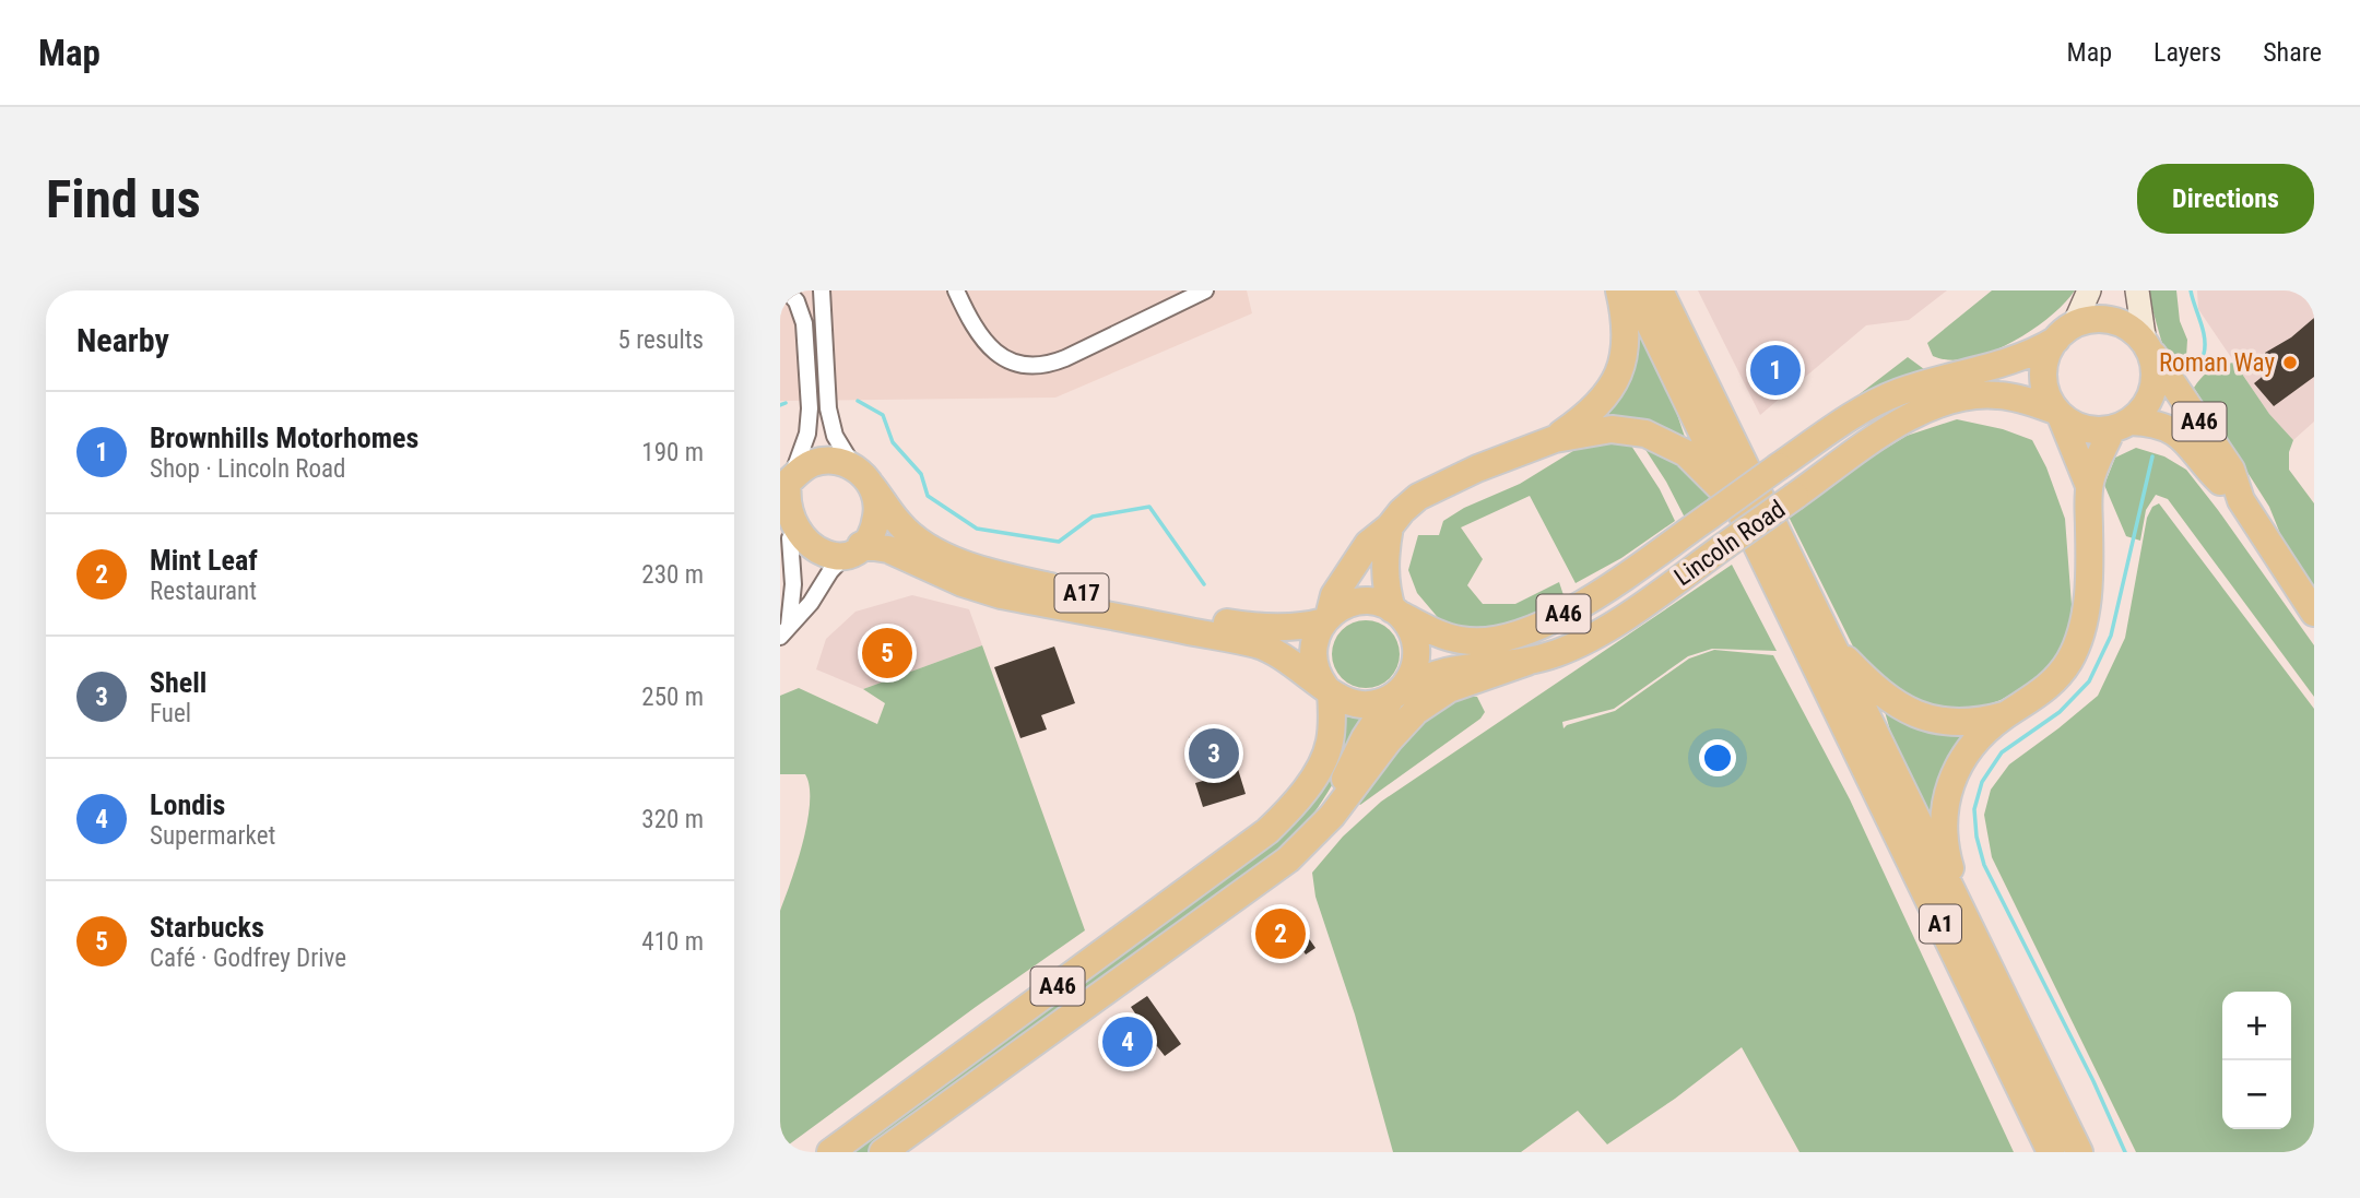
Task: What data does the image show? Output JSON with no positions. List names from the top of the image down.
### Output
{
  "streets": {
    "highway": [
      "A46",
      "Lincoln Road",
      "A17",
      "A1"
    ]
  },
  "crossings": [
    ["A46", "Lincoln Road"],
    ["A46", "A17"],
    ["Lincoln Road", "A17"]
  ],
  "places": ["Roman Way"],
  "page": {
    "header": "Map",
    "nav": ["Map", "Layers", "Share"],
    "buttons": "Directions",
    "title": "Find us",
    "heading": ["Nearby", "5 results"],
    "pins": [
      "1",
      "5",
      "3",
      "2",
      "4"
    ],
    "list": [
      {
        "mark": "1",
        "name": "Brownhills Motorhomes",
        "note": "Shop · Lincoln Road",
        "value": "190 m"
      },
      {
        "mark": "2",
        "name": "Mint Leaf",
        "note": "Restaurant",
        "value": "230 m"
      },
      {
        "mark": "3",
        "name": "Shell",
        "note": "Fuel",
        "value": "250 m"
      },
      {
        "mark": "4",
        "name": "Londis",
        "note": "Supermarket",
        "value": "320 m"
      },
      {
        "mark": "5",
        "name": "Starbucks",
        "note": "Café · Godfrey Drive",
        "value": "410 m"
      }
    ],
    "map_buttons": ["+", "−"]
  }
}
